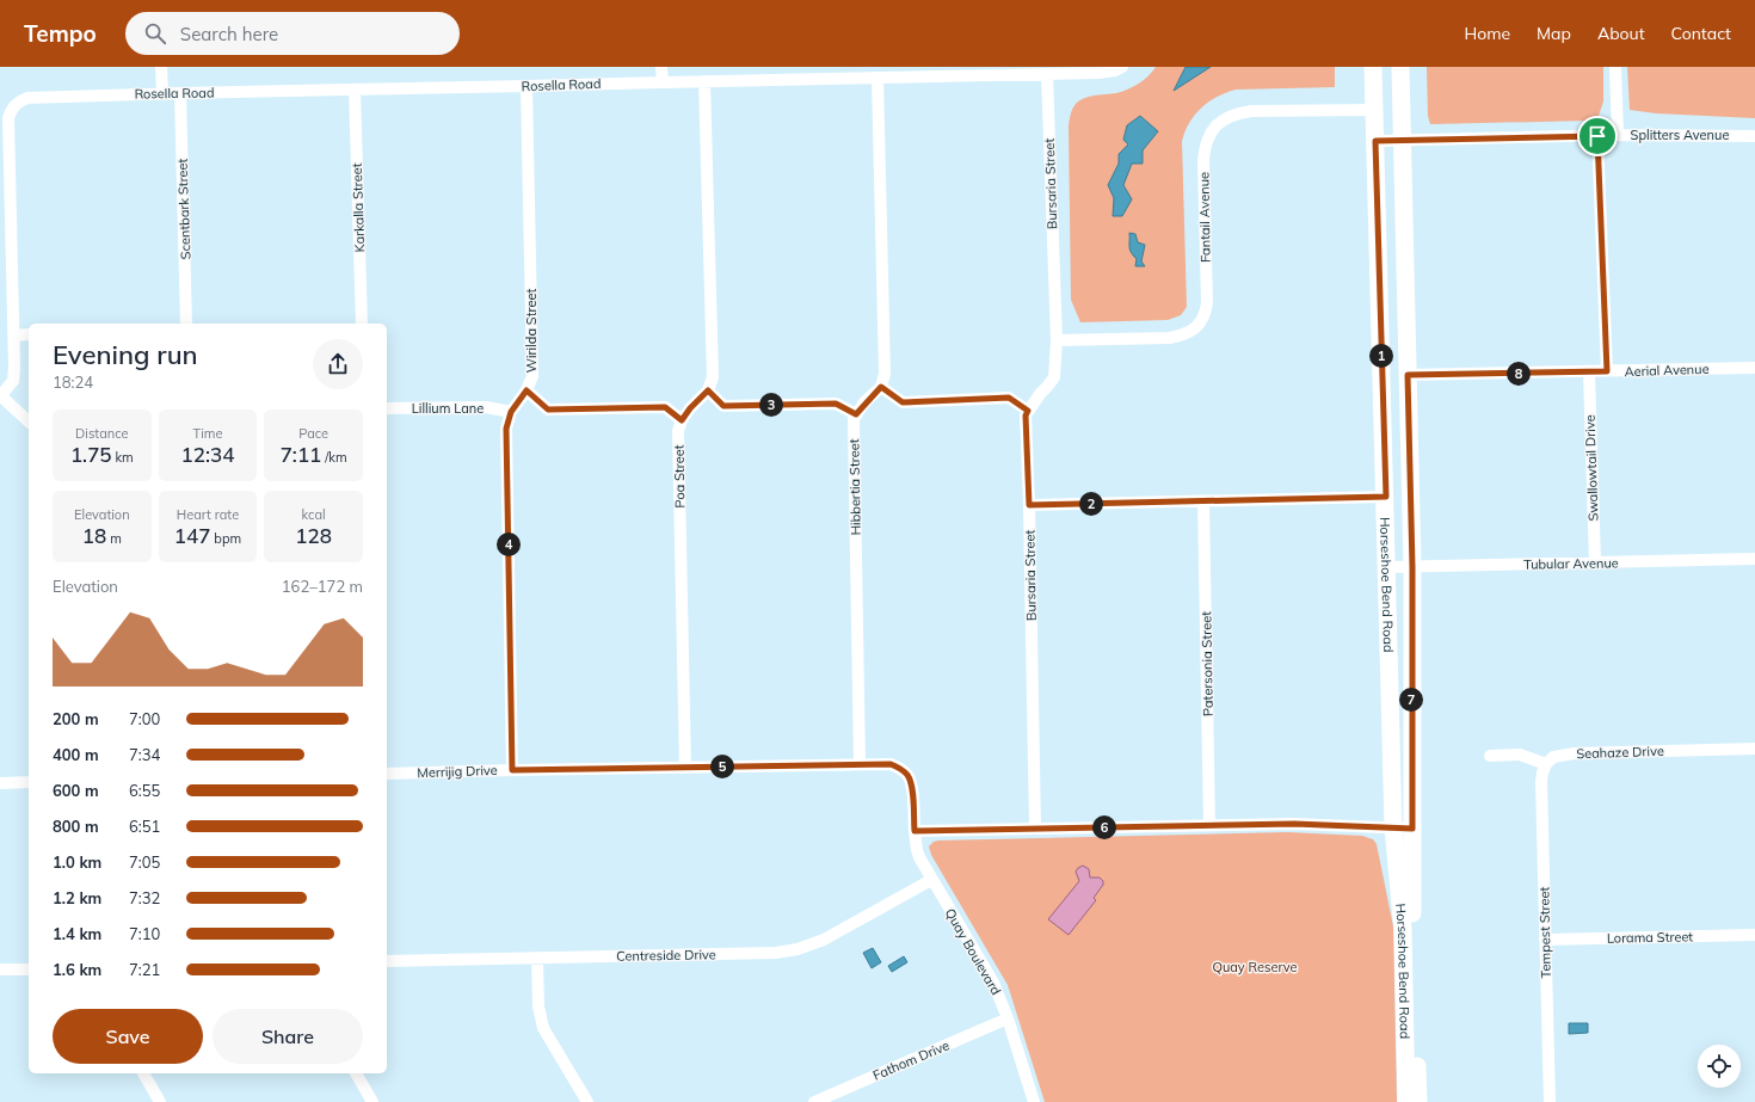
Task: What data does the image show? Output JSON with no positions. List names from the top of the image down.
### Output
{
  "streets": {
    "street": [
      "Rosella Road",
      "Splitters Avenue",
      "Bursaria Street",
      "Karkalla Street",
      "Scentbark Street",
      "Fantail Avenue",
      "Wirilda Street",
      "Aerial Avenue",
      "Lillium Lane",
      "Swallowtail Drive",
      "Poa Street",
      "Hibbertia Street",
      "Tubular Avenue",
      "Horseshoe Bend Road",
      "Patersonia Street",
      "Seahaze Drive",
      "Merrijig Drive",
      "Tempest Street",
      "Lorama Street",
      "Quay Boulevard",
      "Centreside Drive",
      "Fathom Drive"
    ]
  },
  "crossings": [
    ["Rosella Road", "Bursaria Street"],
    ["Rosella Road", "Karkalla Street"],
    ["Rosella Road", "Scentbark Street"],
    ["Rosella Road", "Wirilda Street"],
    ["Splitters Avenue", "Horseshoe Bend Road"],
    ["Bursaria Street", "Fantail Avenue"],
    ["Fantail Avenue", "Horseshoe Bend Road"],
    ["Wirilda Street", "Lillium Lane"],
    ["Wirilda Street", "Merrijig Drive"],
    ["Aerial Avenue", "Swallowtail Drive"],
    ["Aerial Avenue", "Horseshoe Bend Road"],
    ["Swallowtail Drive", "Tubular Avenue"],
    ["Poa Street", "Merrijig Drive"],
    ["Hibbertia Street", "Merrijig Drive"],
    ["Tubular Avenue", "Horseshoe Bend Road"],
    ["Seahaze Drive", "Tempest Street"],
    ["Merrijig Drive", "Quay Boulevard"],
    ["Tempest Street", "Lorama Street"],
    ["Quay Boulevard", "Centreside Drive"],
    ["Quay Boulevard", "Fathom Drive"]
  ],
  "parks": ["Quay Reserve"],
  "page": {
    "header": "Tempo",
    "search": "Search here",
    "nav": [
      "Home",
      "Map",
      "About",
      "Contact"
    ],
    "heading": ["Evening run", "18:24"],
    "pins": [
      "1",
      "8",
      "3",
      "2",
      "4",
      "7",
      "5",
      "6"
    ],
    "stats": [
      ["Distance", "1.75 km"],
      ["Time", "12:34"],
      ["Pace", "7:11 /km"],
      ["Elevation", "18 m"],
      ["Heart rate", "147 bpm"],
      ["kcal", "128"]
    ],
    "chart": ["Elevation", "162–172 m"],
    "list": [
      {
        "name": "200 m",
        "note": "7:00"
      },
      {
        "name": "400 m",
        "note": "7:34"
      },
      {
        "name": "600 m",
        "note": "6:55"
      },
      {
        "name": "800 m",
        "note": "6:51"
      },
      {
        "name": "1.0 km",
        "note": "7:05"
      },
      {
        "name": "1.2 km",
        "note": "7:32"
      },
      {
        "name": "1.4 km",
        "note": "7:10"
      },
      {
        "name": "1.6 km",
        "note": "7:21"
      }
    ],
    "buttons": ["Save", "Share"]
  }
}
